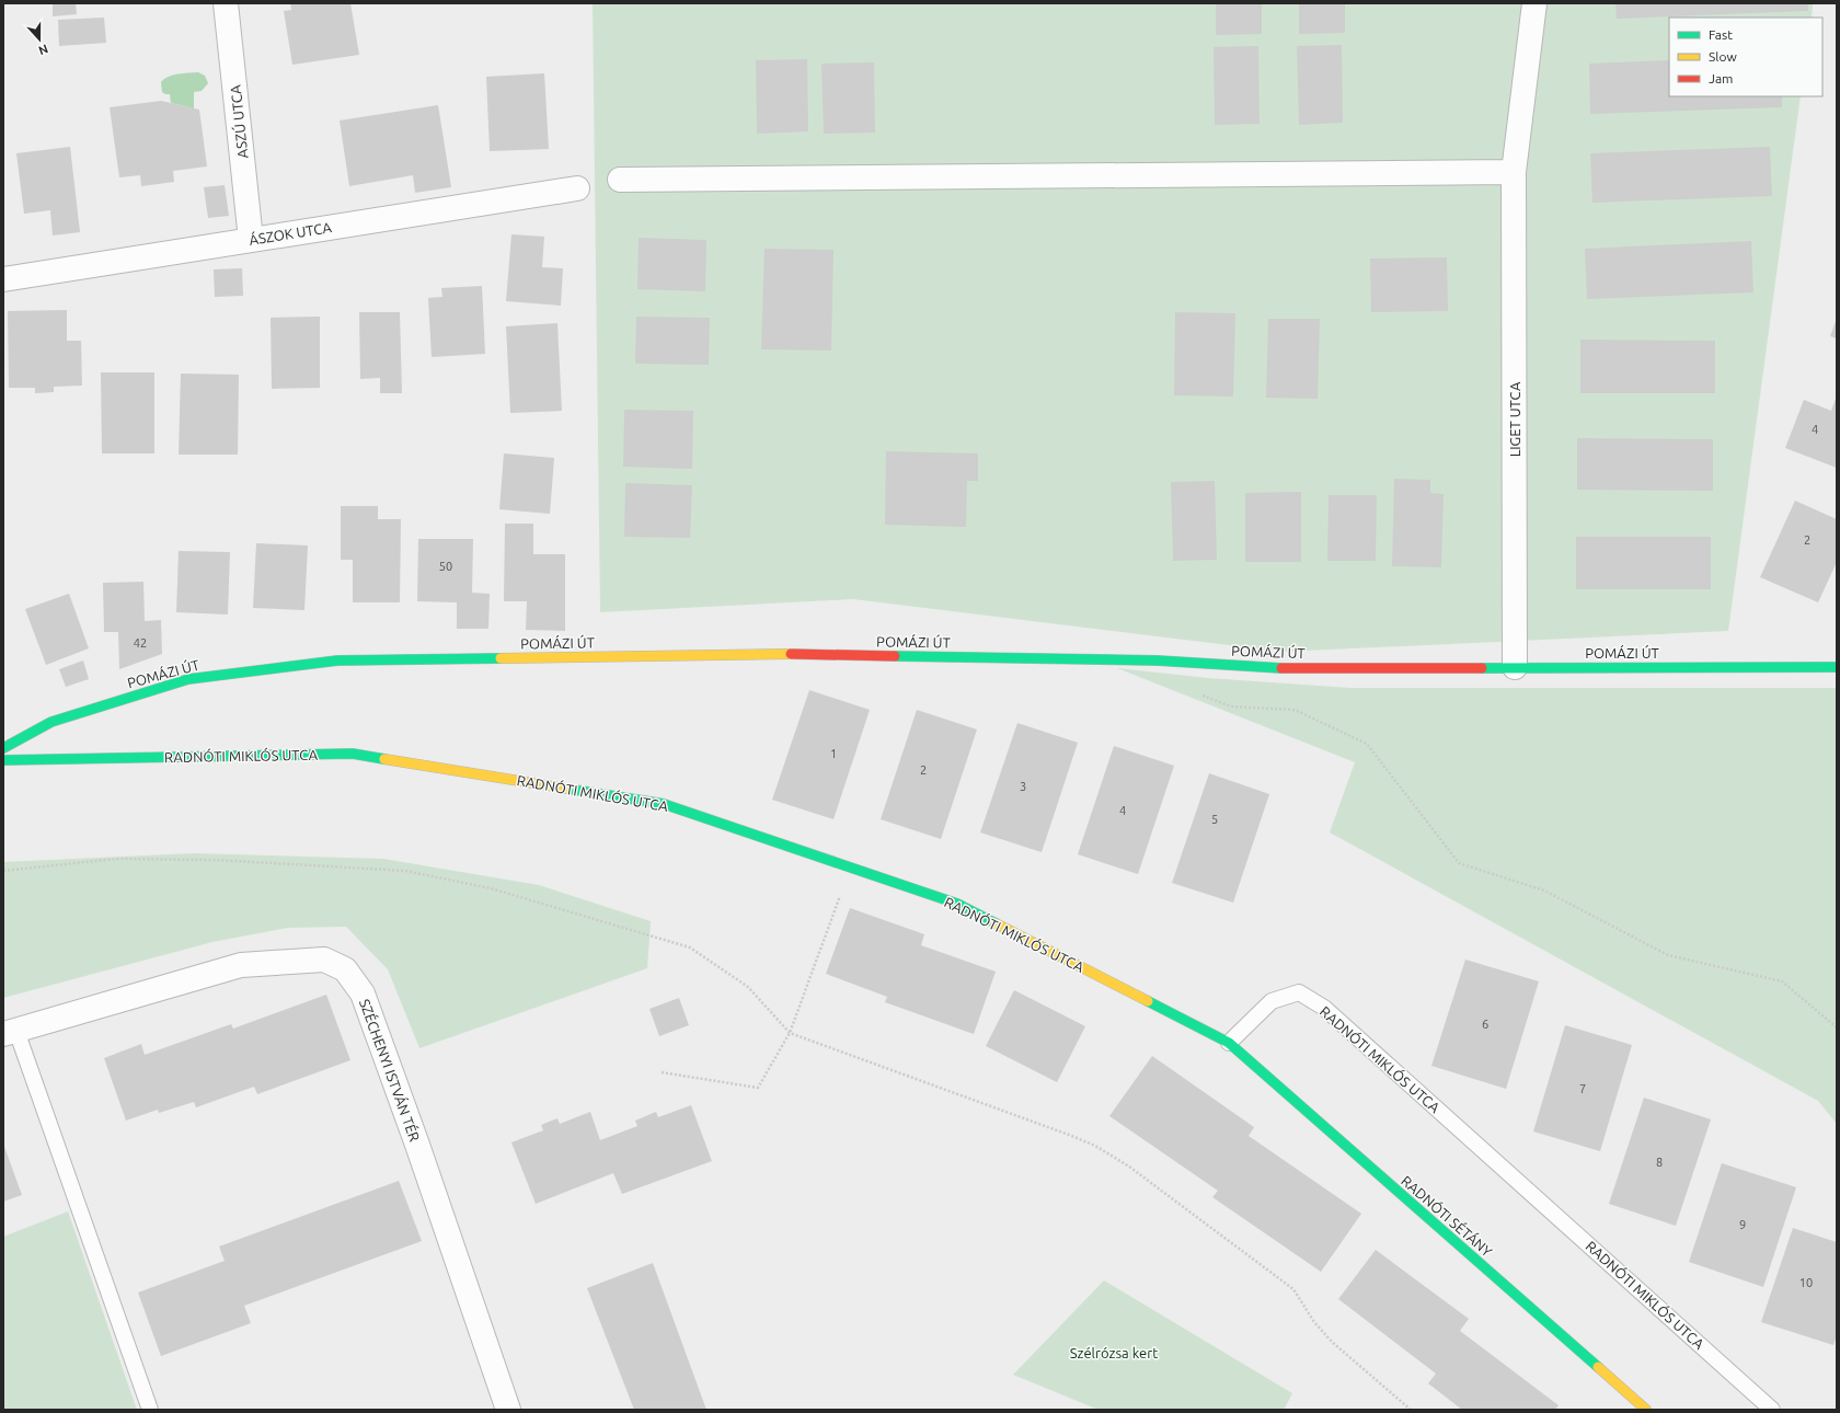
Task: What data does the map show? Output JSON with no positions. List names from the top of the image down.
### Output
{
  "streets": {
    "street": [
      "ASZÚ UTCA",
      "ÁSZOK UTCA",
      "LIGET UTCA",
      "POMÁZI ÚT",
      "RADNÓTI MIKLÓS UTCA",
      "SZÉCHENYI ISTVÁN TÉR",
      "RADNÓTI SÉTÁNY"
    ]
  },
  "crossings": [
    ["ASZÚ UTCA", "ÁSZOK UTCA"],
    ["LIGET UTCA", "POMÁZI ÚT"],
    ["RADNÓTI MIKLÓS UTCA", "RADNÓTI SÉTÁNY"]
  ],
  "parks": ["Szélrózsa kert"],
  "house_numbers": [
    "4",
    "2",
    "50",
    "42",
    "1",
    "2",
    "3",
    "4",
    "5",
    "6",
    "7",
    "8",
    "9",
    "10"
  ],
  "legend": ["Fast", "Slow", "Jam"],
  "north": "bottom"
}
